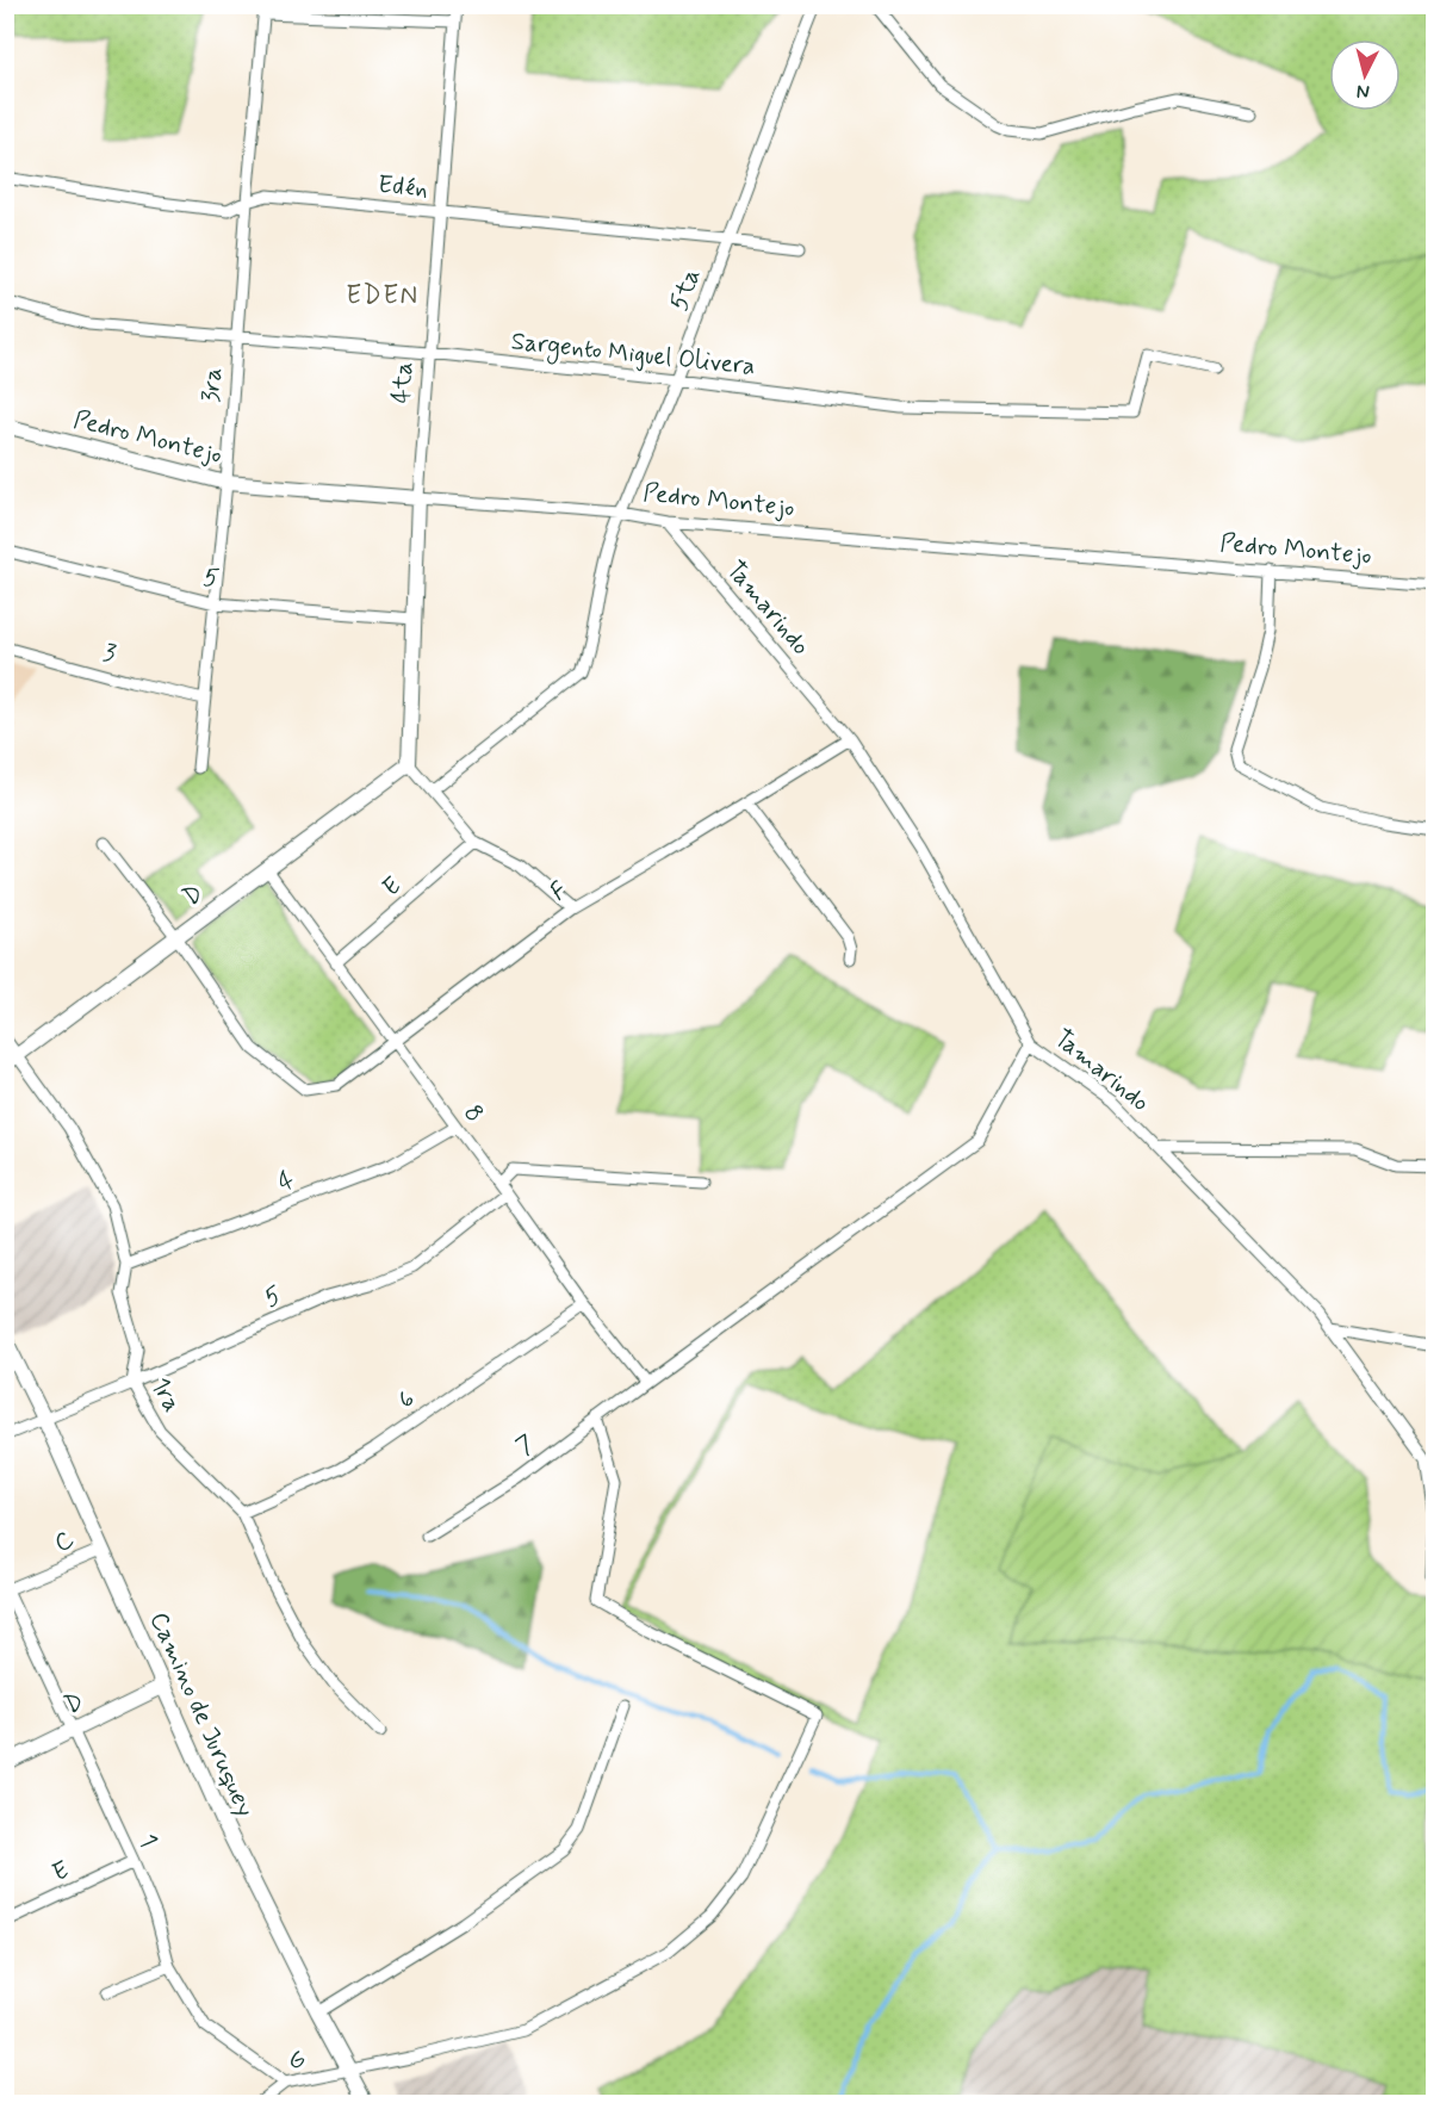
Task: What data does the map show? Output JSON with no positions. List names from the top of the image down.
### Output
{
  "streets": {
    "street": [
      "Edén",
      "5ta",
      "Sargento Miguel Olivera",
      "4ta",
      "3ra",
      "Pedro Montejo",
      "5",
      "Tamarindo",
      "3",
      "E",
      "F",
      "D",
      "8",
      "4",
      "1ra",
      "6",
      "7",
      "C",
      "Camino de Juruquey",
      "1",
      "G"
    ]
  },
  "crossings": [
    ["Edén", "5ta"],
    ["Edén", "4ta"],
    ["Edén", "3ra"],
    ["5ta", "Sargento Miguel Olivera"],
    ["5ta", "Pedro Montejo"],
    ["Sargento Miguel Olivera", "4ta"],
    ["Sargento Miguel Olivera", "3ra"],
    ["4ta", "Pedro Montejo"],
    ["4ta", "5"],
    ["4ta", "D"],
    ["3ra", "Pedro Montejo"],
    ["3ra", "5"],
    ["3ra", "3"],
    ["Pedro Montejo", "Tamarindo"],
    ["5", "8"],
    ["5", "1ra"],
    ["5", "Camino de Juruquey"],
    ["Tamarindo", "F"],
    ["Tamarindo", "7"],
    ["E", "8"],
    ["E", "1"],
    ["F", "D"],
    ["F", "8"],
    ["D", "8"],
    ["D", "1ra"],
    ["D", "Camino de Juruquey"],
    ["D", "1"],
    ["8", "4"],
    ["8", "6"],
    ["8", "7"],
    ["4", "1ra"],
    ["1ra", "6"],
    ["7", "G"],
    ["C", "Camino de Juruquey"],
    ["C", "1"],
    ["Camino de Juruquey", "G"],
    ["1", "G"]
  ],
  "districts": ["EDEN"],
  "north": "bottom"
}
